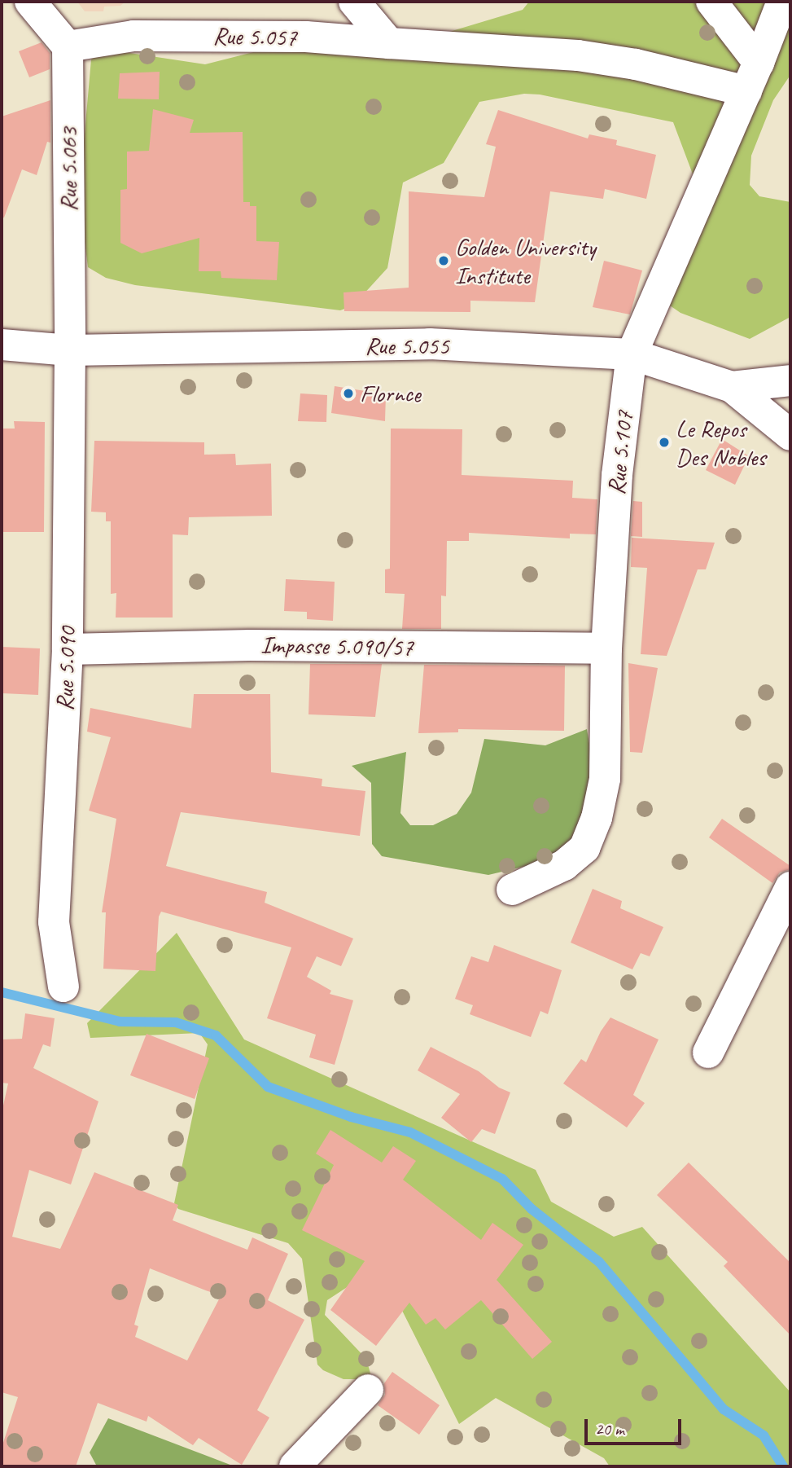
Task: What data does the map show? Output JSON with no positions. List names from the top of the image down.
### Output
{
  "streets": {
    "street": [
      "Rue 5.057",
      "Rue 5.063",
      "Rue 5.055",
      "Rue 5.107",
      "Impasse 5.090/57",
      "Rue 5.090"
    ]
  },
  "crossings": [
    ["Rue 5.057", "Rue 5.063"],
    ["Rue 5.057", "Rue 5.107"],
    ["Rue 5.063", "Rue 5.055"],
    ["Rue 5.063", "Rue 5.090"],
    ["Rue 5.055", "Rue 5.107"],
    ["Rue 5.055", "Rue 5.090"],
    ["Rue 5.107", "Impasse 5.090/57"],
    ["Impasse 5.090/57", "Rue 5.090"]
  ],
  "places": ["Golden University Institute", "Flornce", "Le Repos Des Nobles"],
  "scale_bar": "20 m"
}
